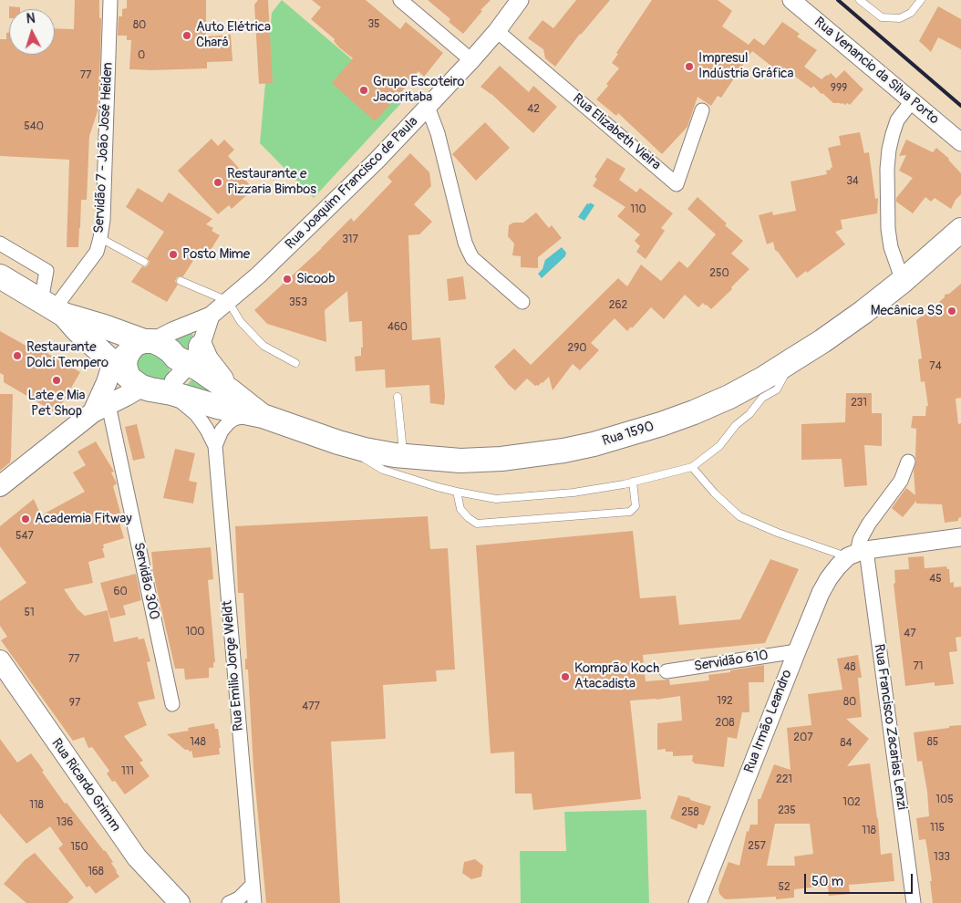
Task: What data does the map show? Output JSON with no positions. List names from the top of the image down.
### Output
{
  "streets": {
    "highway": ["Rua 1590"],
    "main road": ["Rua Joaquim Francisco de Paula", "Rua Ricardo Grimm"],
    "street": [
      "Rua Venancio da Silva Porto",
      "Rua Elizabeth Vieira",
      "Servidão 7 - João José Heiden",
      "Servidão 300",
      "Servidão 610",
      "Rua Emilio Jorge Weldt",
      "Rua Irmão Leandro",
      "Rua Francisco Zacarias Lenzi"
    ]
  },
  "crossings": [
    ["Rua Elizabeth Vieira", "Rua Joaquim Francisco de Paula"],
    ["Rua Joaquim Francisco de Paula", "Servidão 300"],
    ["Rua Joaquim Francisco de Paula", "Rua Emilio Jorge Weldt"],
    ["Servidão 610", "Rua Irmão Leandro"],
    ["Rua Irmão Leandro", "Rua Francisco Zacarias Lenzi"]
  ],
  "places": [
    "Auto Elétrica Chará",
    "Impresul Indústria Gráfica",
    "Grupo Escoteiro Jacoritaba",
    "Restaurante e Pizzaria Bimbos",
    "Posto Mime",
    "Sicoob",
    "Mecânica SS",
    "Restaurante Dolci Tempero",
    "Late e Mia Pet Shop",
    "Academia Fitway",
    "Komprão Koch Atacadista"
  ],
  "house_numbers": [
    "35",
    "80",
    "0",
    "77",
    "999",
    "42",
    "540",
    "34",
    "110",
    "317",
    "250",
    "353",
    "262",
    "460",
    "290",
    "74",
    "231",
    "547",
    "45",
    "60",
    "51",
    "100",
    "47",
    "77",
    "71",
    "48",
    "192",
    "80",
    "97",
    "477",
    "208",
    "207",
    "148",
    "85",
    "84",
    "111",
    "221",
    "105",
    "102",
    "118",
    "235",
    "258",
    "136",
    "115",
    "118",
    "257",
    "150",
    "133",
    "168",
    "52"
  ],
  "scale_bar": "50 m",
  "north": "top"
}
